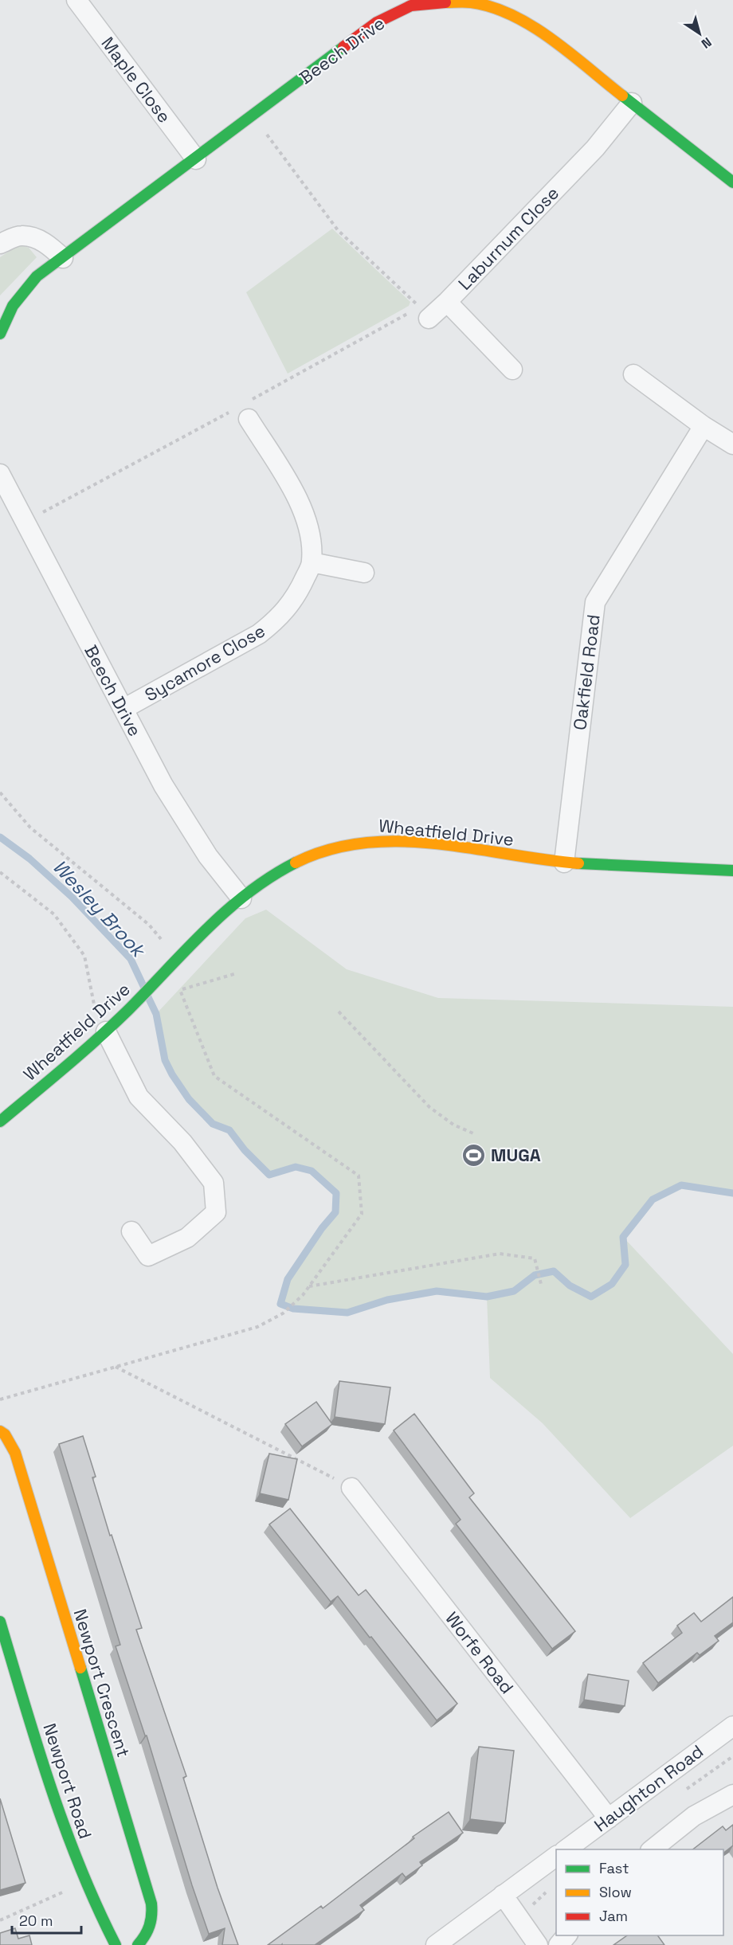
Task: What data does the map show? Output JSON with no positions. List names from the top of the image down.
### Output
{
  "streets": {
    "street": [
      "Beech Drive",
      "Maple Close",
      "Laburnum Close",
      "Sycamore Close",
      "Oakfield Road",
      "Wheatfield Drive",
      "Worfe Road",
      "Newport Crescent",
      "Newport Road",
      "Haughton Road"
    ]
  },
  "crossings": [
    ["Beech Drive", "Maple Close"],
    ["Beech Drive", "Laburnum Close"],
    ["Beech Drive", "Sycamore Close"],
    ["Beech Drive", "Wheatfield Drive"],
    ["Oakfield Road", "Wheatfield Drive"],
    ["Worfe Road", "Haughton Road"]
  ],
  "water": ["Wesley Brook"],
  "places": {
    "sports": ["MUGA"]
  },
  "legend": ["Fast", "Slow", "Jam"],
  "scale_bar": "20 m",
  "north": "bottom right"
}
